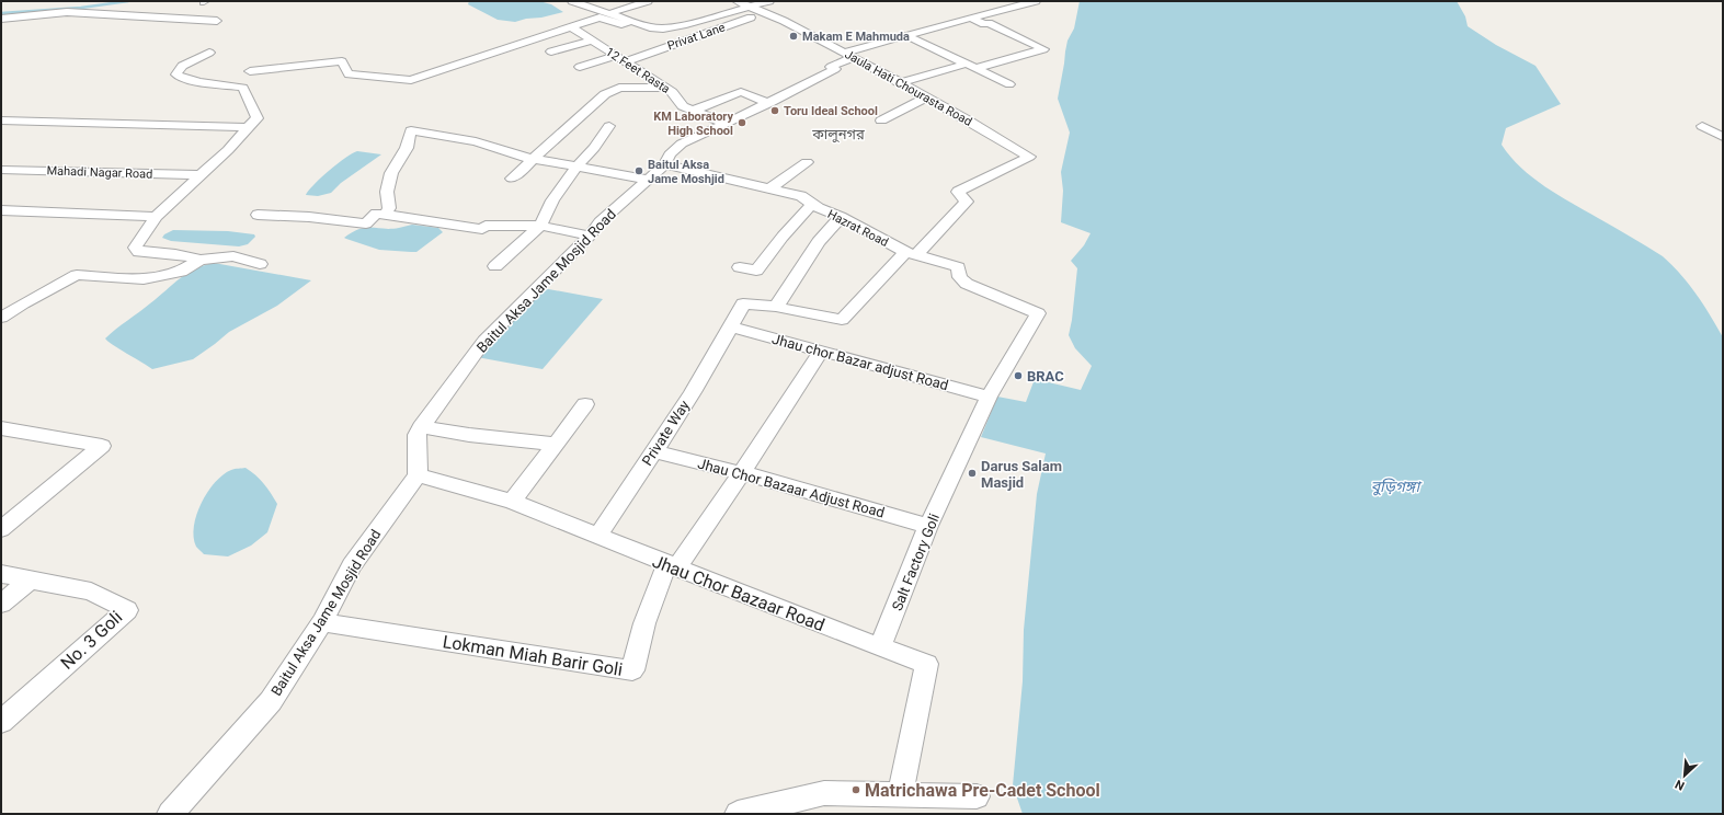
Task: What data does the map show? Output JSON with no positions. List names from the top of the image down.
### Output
{
  "streets": {
    "street": [
      "Privat Lane",
      "12 Feet Rasta",
      "Jaula Hati Chourasta Road",
      "Mahadi Nagar Road",
      "Hazrat Road",
      "Baitul Aksa Jame Mosjid Road",
      "Jhau chor Bazar adjust Road",
      "Private Way",
      "Jhau Chor Bazaar Adjust Road",
      "Salt Factory Goli",
      "Jhau Chor Bazaar Road",
      "No. 3 Goli",
      "Lokman Miah Barir Goli"
    ]
  },
  "crossings": [
    ["Privat Lane", "12 Feet Rasta"],
    ["Privat Lane", "Jaula Hati Chourasta Road"],
    ["12 Feet Rasta", "Baitul Aksa Jame Mosjid Road"],
    ["Jaula Hati Chourasta Road", "Hazrat Road"],
    ["Jaula Hati Chourasta Road", "Baitul Aksa Jame Mosjid Road"],
    ["Hazrat Road", "Baitul Aksa Jame Mosjid Road"],
    ["Hazrat Road", "Salt Factory Goli"],
    ["Baitul Aksa Jame Mosjid Road", "Jhau Chor Bazaar Road"],
    ["Baitul Aksa Jame Mosjid Road", "Lokman Miah Barir Goli"],
    ["Jhau chor Bazar adjust Road", "Private Way"],
    ["Jhau chor Bazar adjust Road", "Salt Factory Goli"],
    ["Private Way", "Jhau Chor Bazaar Adjust Road"],
    ["Private Way", "Jhau Chor Bazaar Road"],
    ["Jhau Chor Bazaar Adjust Road", "Salt Factory Goli"],
    ["Salt Factory Goli", "Jhau Chor Bazaar Road"],
    ["Jhau Chor Bazaar Road", "Lokman Miah Barir Goli"]
  ],
  "districts": ["কালুনগর"],
  "water": ["বুড়িগঙ্গা"],
  "places": [
    "Makam E Mahmuda",
    "Toru Ideal School",
    "KM Laboratory High School",
    "Baitul Aksa Jame Moshjid",
    "BRAC",
    "Darus Salam Masjid",
    "Matrichawa Pre-Cadet School"
  ],
  "north": "bottom left"
}
